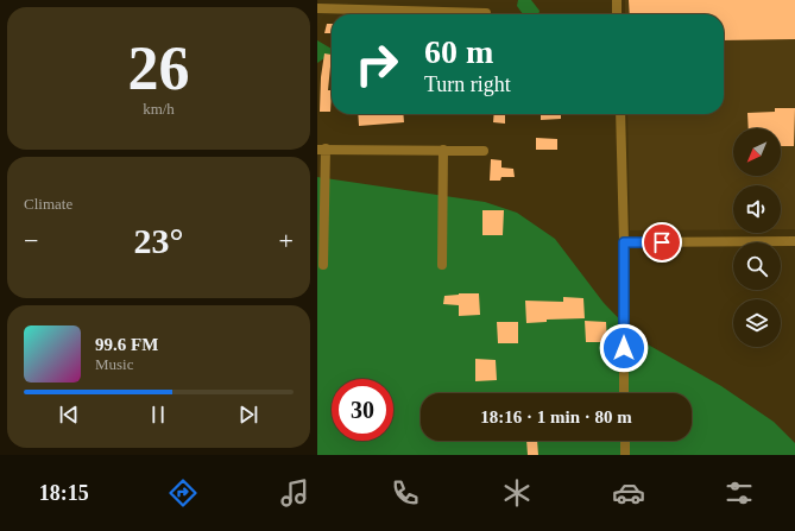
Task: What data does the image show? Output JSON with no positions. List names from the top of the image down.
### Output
{
  "north": "bottom left",
  "page": {
    "tile": [
      ["26", "km/h"],
      "Climate"
    ],
    "turn": ["60 m", "Turn right"],
    "heat": ["−", "23°", "+"],
    "song": ["99.6 FM", "Music"],
    "limit": "30",
    "trip": "18:16 · 1 min · 80 m",
    "tabs": "18:15"
  }
}
